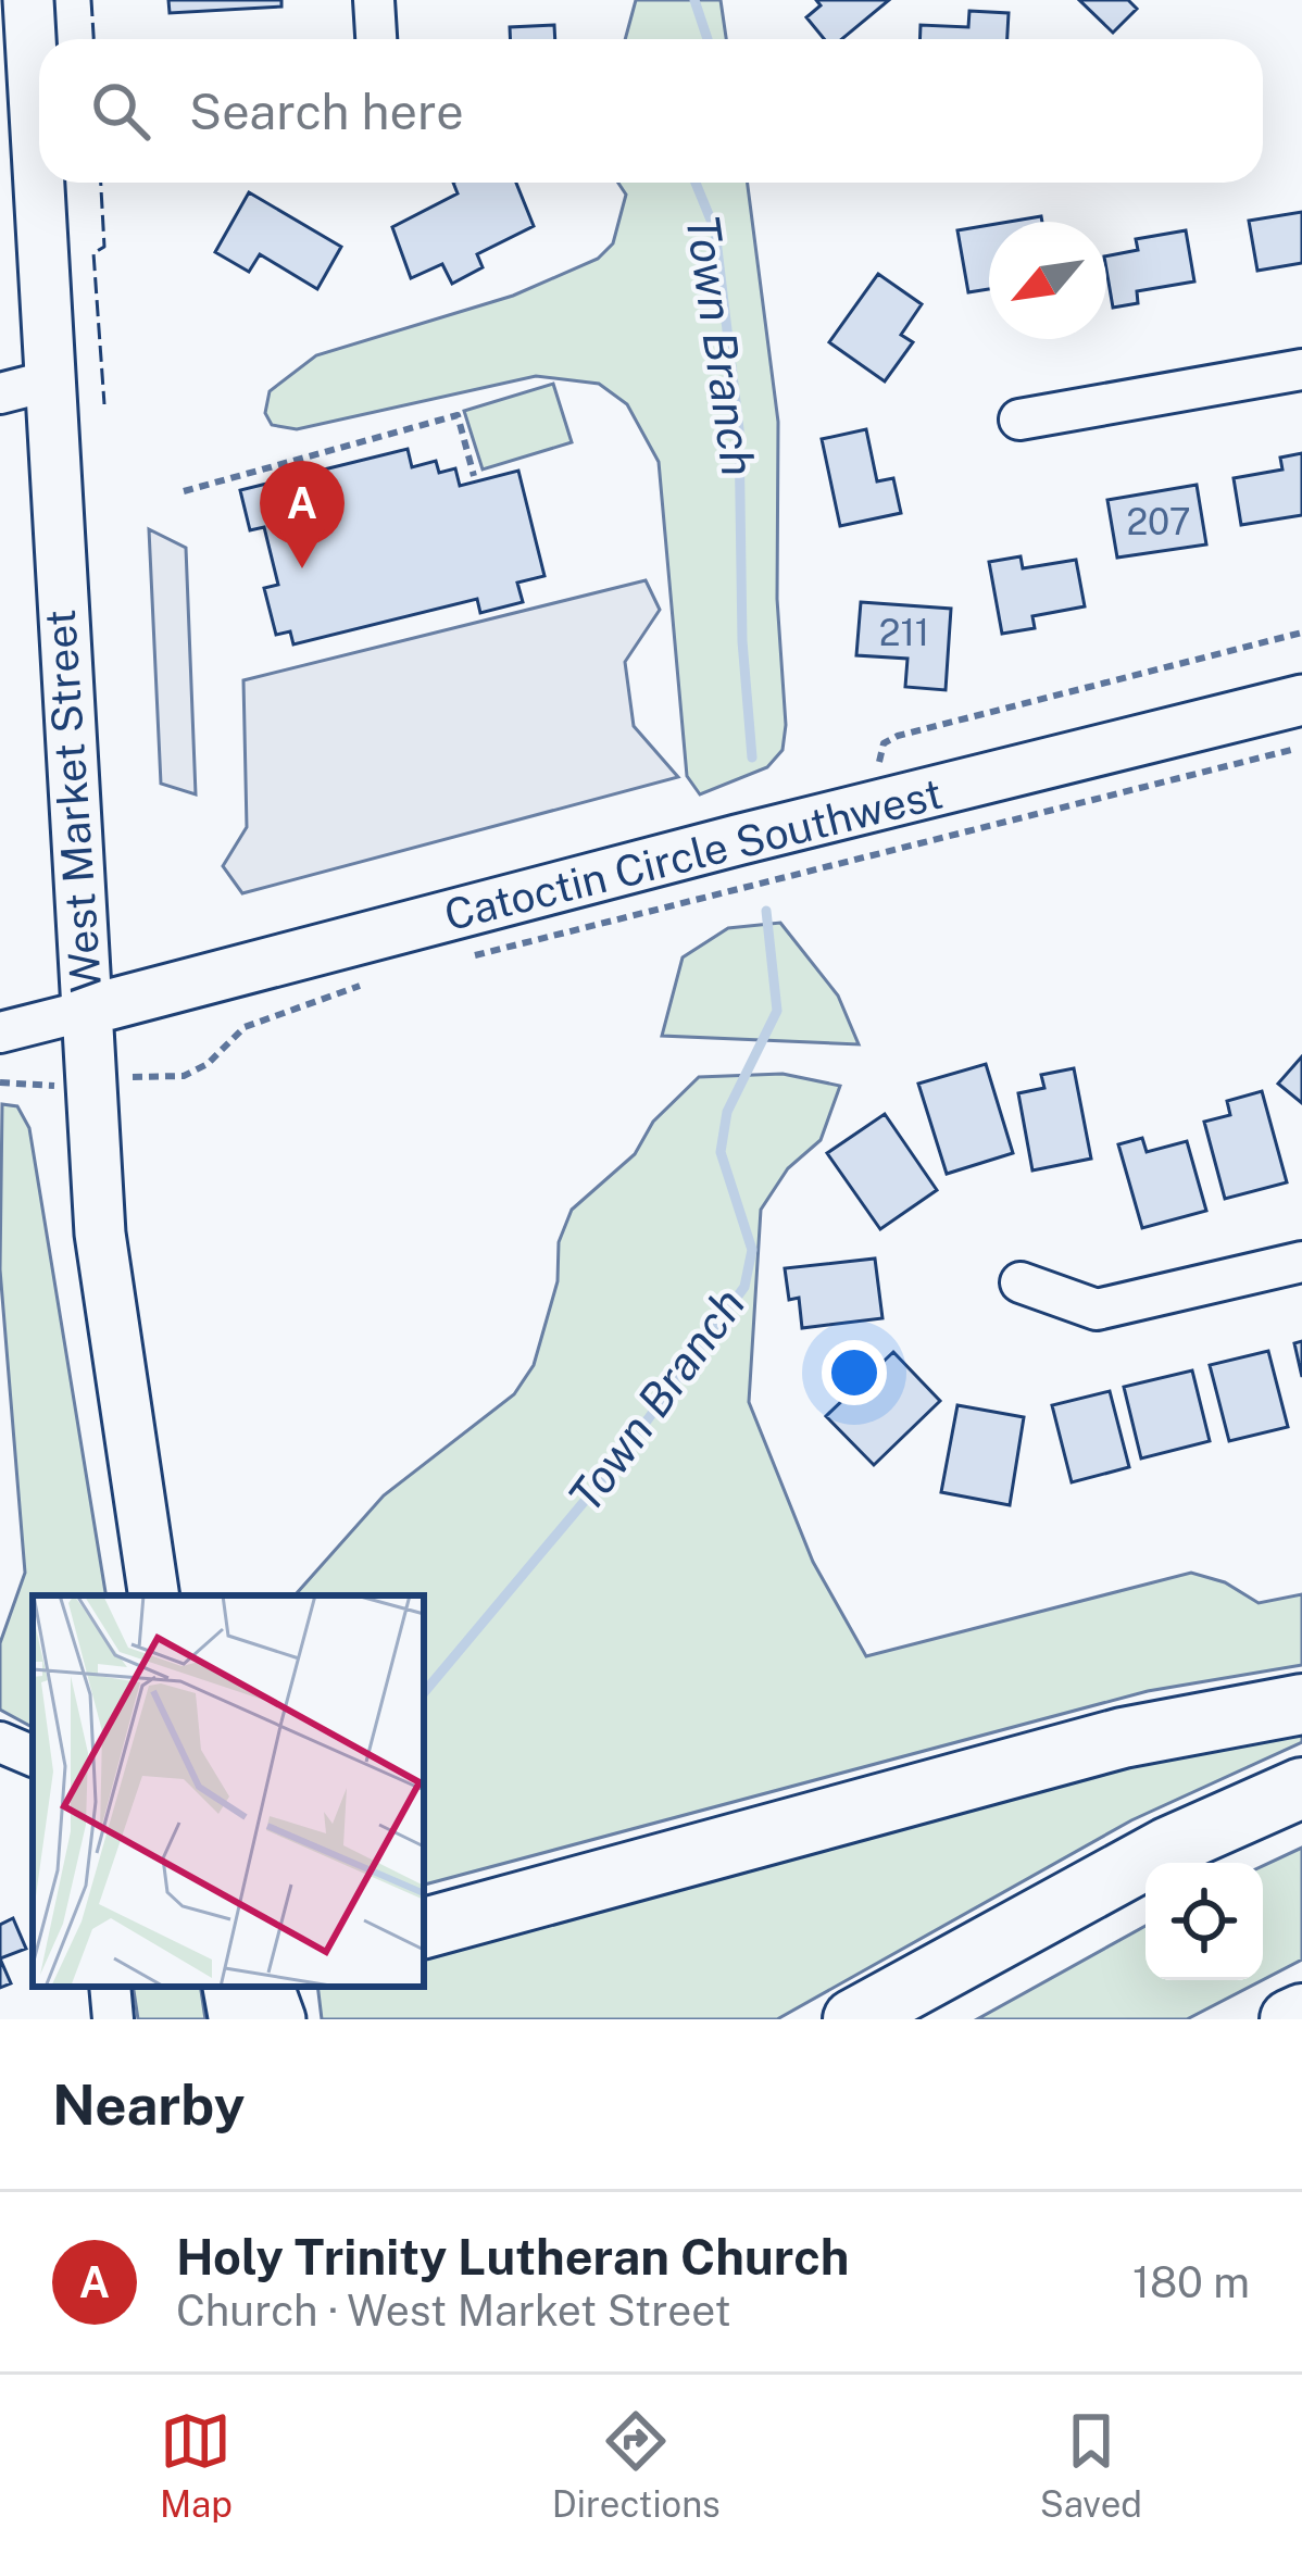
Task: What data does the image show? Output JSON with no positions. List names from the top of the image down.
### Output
{
  "streets": {
    "main road": ["West Market Street", "Catoctin Circle Southwest"]
  },
  "crossings": [
    ["West Market Street", "Catoctin Circle Southwest"]
  ],
  "water": ["Town Branch"],
  "house_numbers": ["207", "211"],
  "north": "bottom left",
  "page": {
    "search": "Search here",
    "pins": "A",
    "heading": "Nearby",
    "list": [
      {
        "mark": "A",
        "name": "Holy Trinity Lutheran Church",
        "note": "Church · West Market Street",
        "value": "180 m"
      }
    ],
    "nav": ["Map", "Directions", "Saved"]
  }
}
